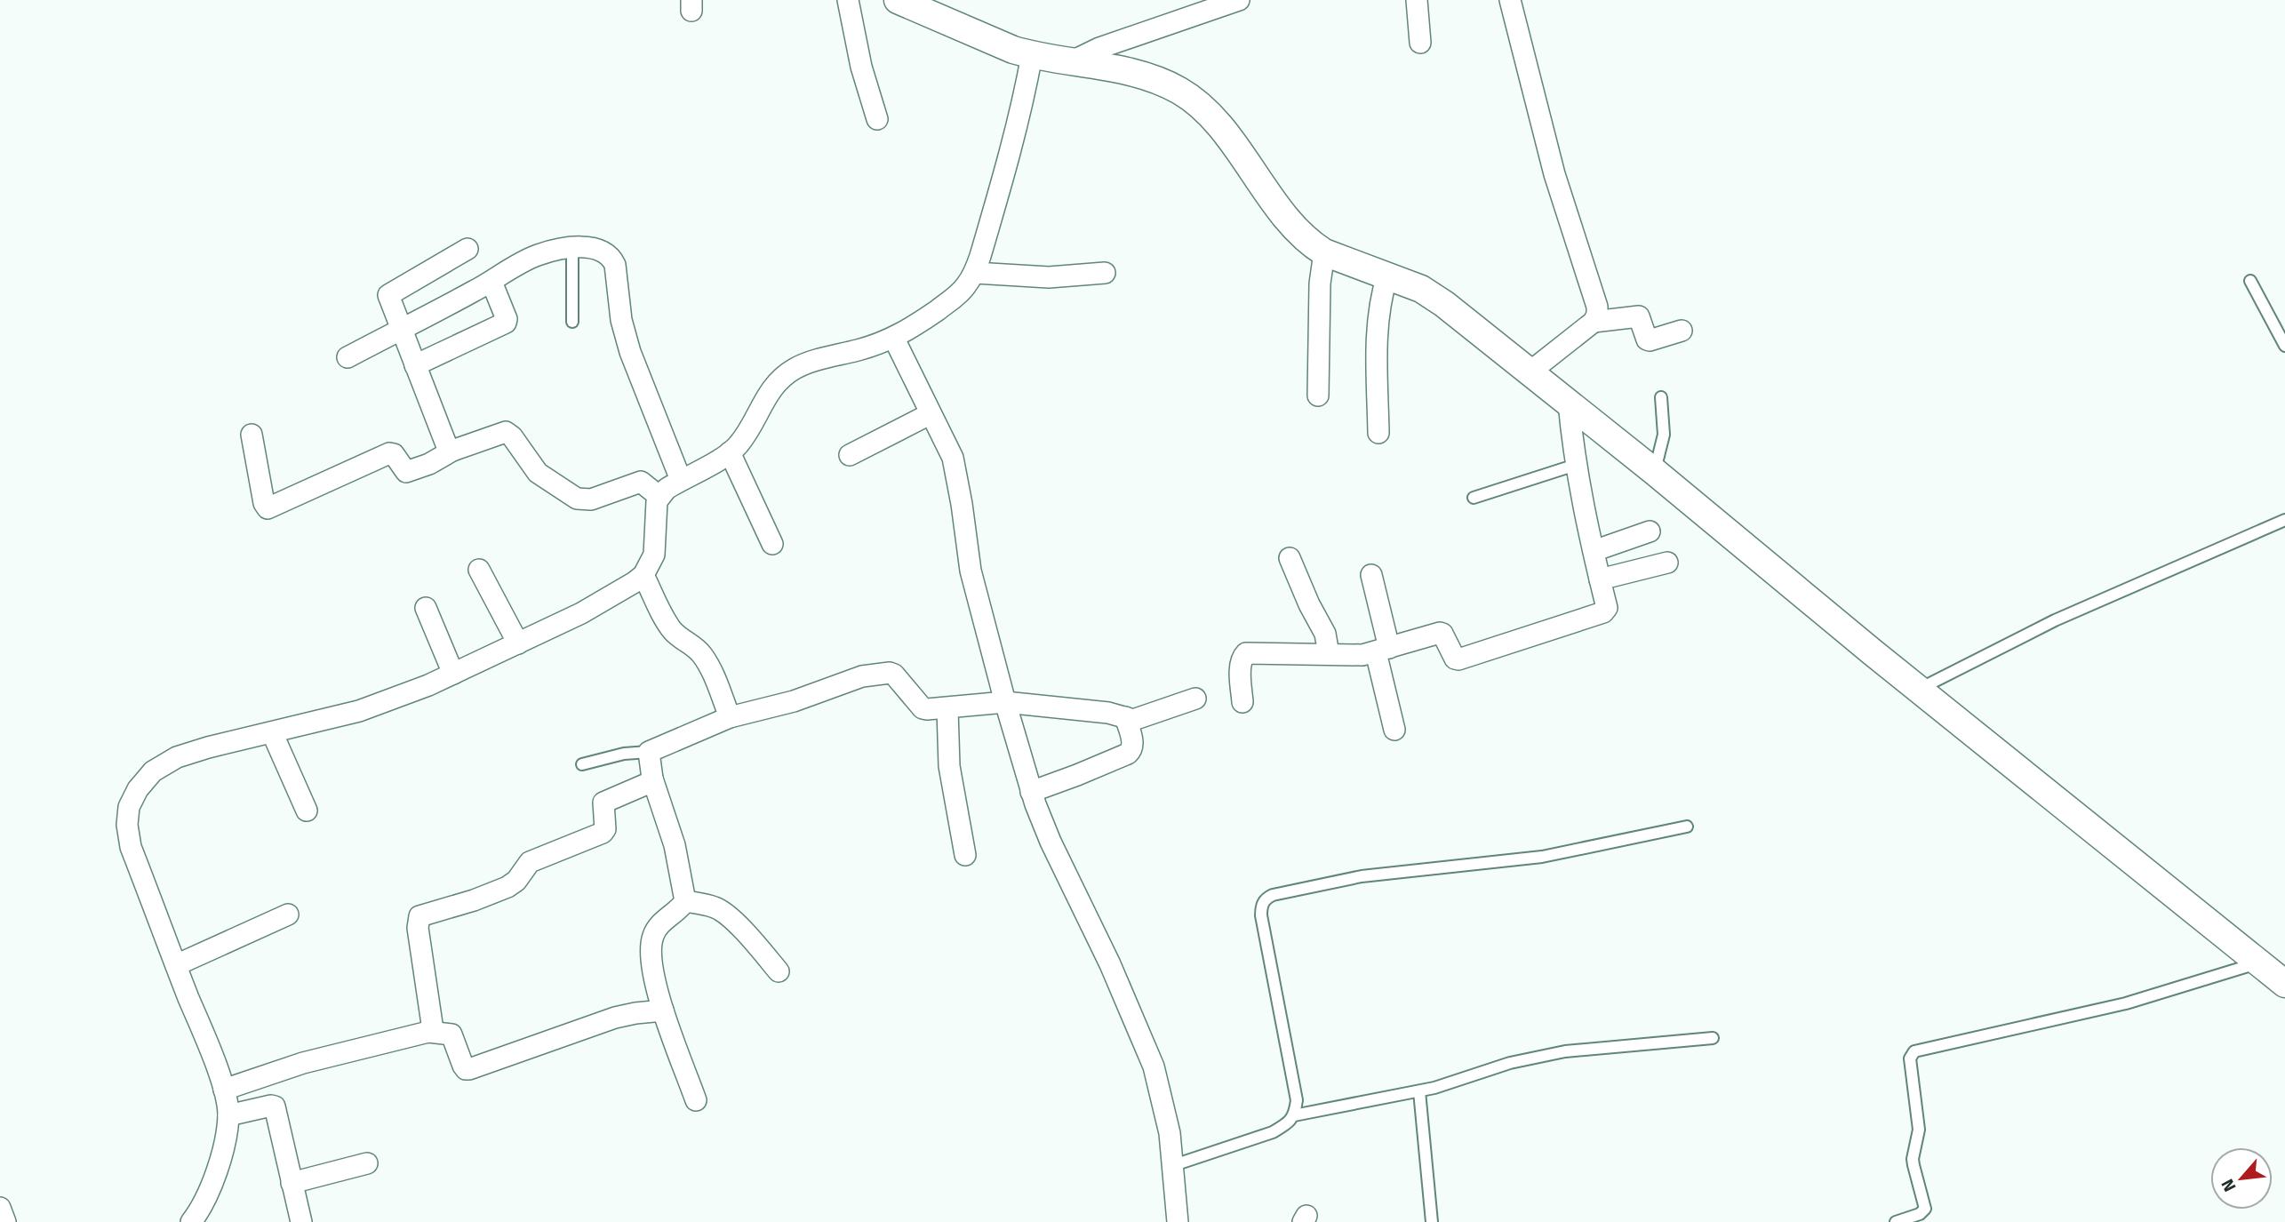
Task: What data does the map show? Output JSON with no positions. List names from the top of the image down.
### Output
{
  "north": "bottom left"
}
